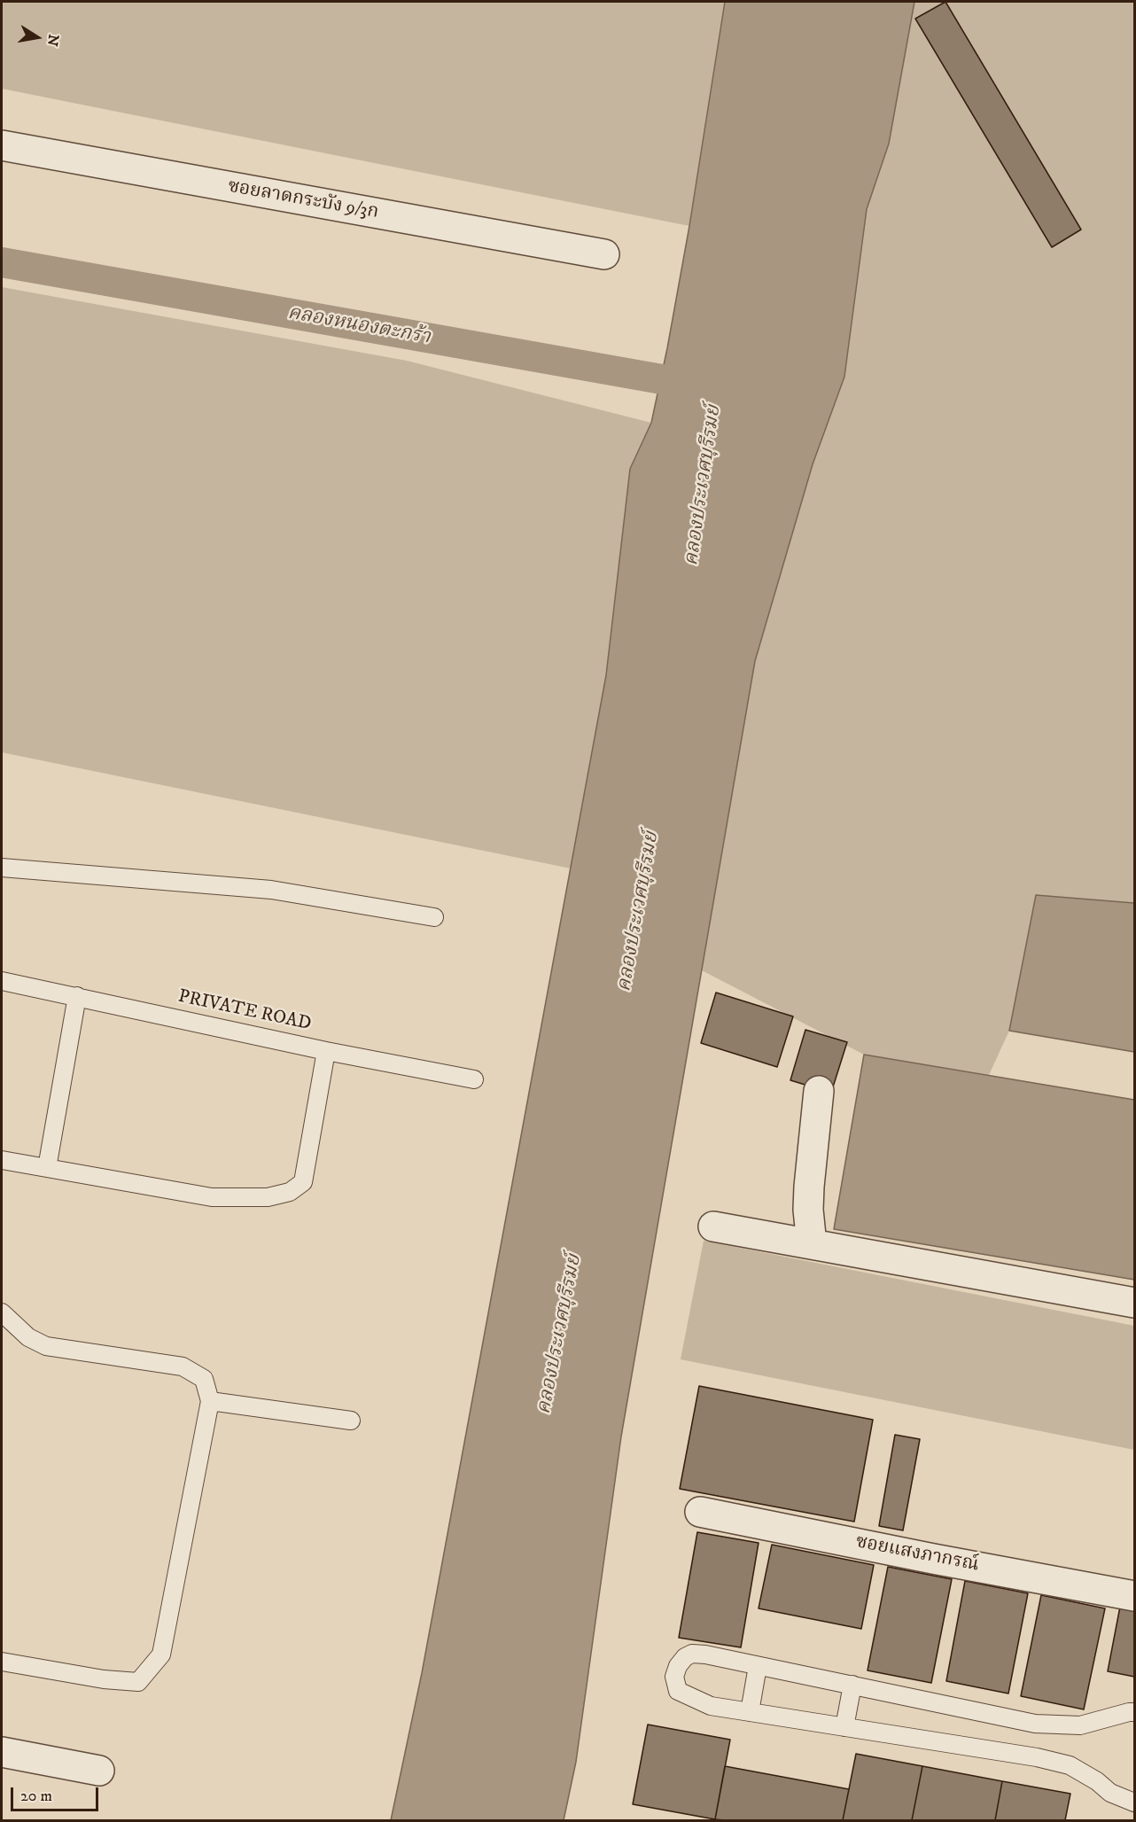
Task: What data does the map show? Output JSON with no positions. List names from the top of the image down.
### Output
{
  "streets": {
    "street": ["ซอยลาดกระบัง 9/3ก", "ซอยแสงภากรณ์"],
    "lane": ["PRIVATE ROAD"]
  },
  "water": ["คลองหนองตะกร้า", "คลองประเวศบุรีรมย์"],
  "scale_bar": "20 m",
  "north": "right"
}
